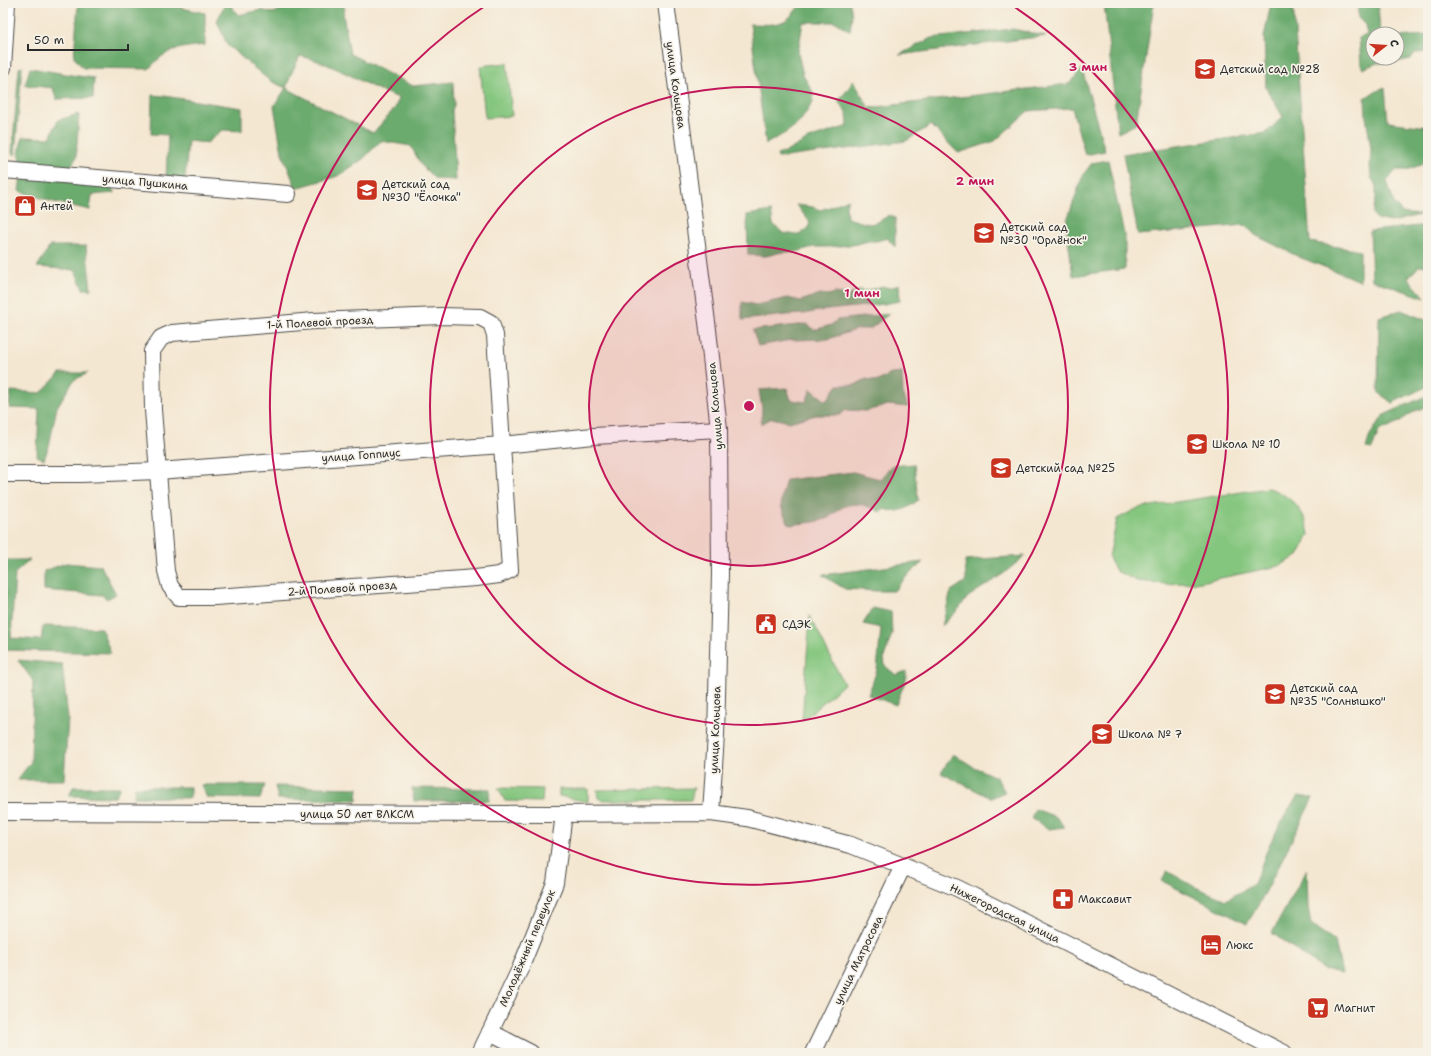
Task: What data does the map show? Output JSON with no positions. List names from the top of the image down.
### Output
{
  "streets": {
    "street": [
      "улица Кольцова",
      "улица Пушкина",
      "1-й Полевой проезд",
      "улица Гоппиус",
      "2-й Полевой проезд",
      "улица 50 лет ВЛКСМ",
      "Нижегородская улица",
      "Молодёжный переулок",
      "улица Матросова"
    ]
  },
  "crossings": [
    ["улица Кольцова", "улица Гоппиус"],
    ["улица Кольцова", "улица 50 лет ВЛКСМ"],
    ["улица Кольцова", "Нижегородская улица"],
    ["1-й Полевой проезд", "улица Гоппиус"],
    ["1-й Полевой проезд", "2-й Полевой проезд"],
    ["улица Гоппиус", "2-й Полевой проезд"],
    ["улица 50 лет ВЛКСМ", "Нижегородская улица"],
    ["улица 50 лет ВЛКСМ", "Молодёжный переулок"],
    ["Нижегородская улица", "улица Матросова"]
  ],
  "places": {
    "school or university": [
      "Детский сад №28",
      "Детский сад №30 \"Ёлочка\"",
      "Детский сад №30 \"Орлёнок\"",
      "Школа № 10",
      "Детский сад №25",
      "Детский сад №35 \"Солнышко\"",
      "Школа № 7"
    ],
    "shop": ["Антей"],
    "public building": ["СДЭК"],
    "pharmacy": ["Максавит"],
    "hotel": ["Люкс"],
    "supermarket": ["Магнит"]
  },
  "scale_bar": "50 m",
  "north": "right",
  "rings": ["3 мин", "2 мин", "1 мин"]
}
